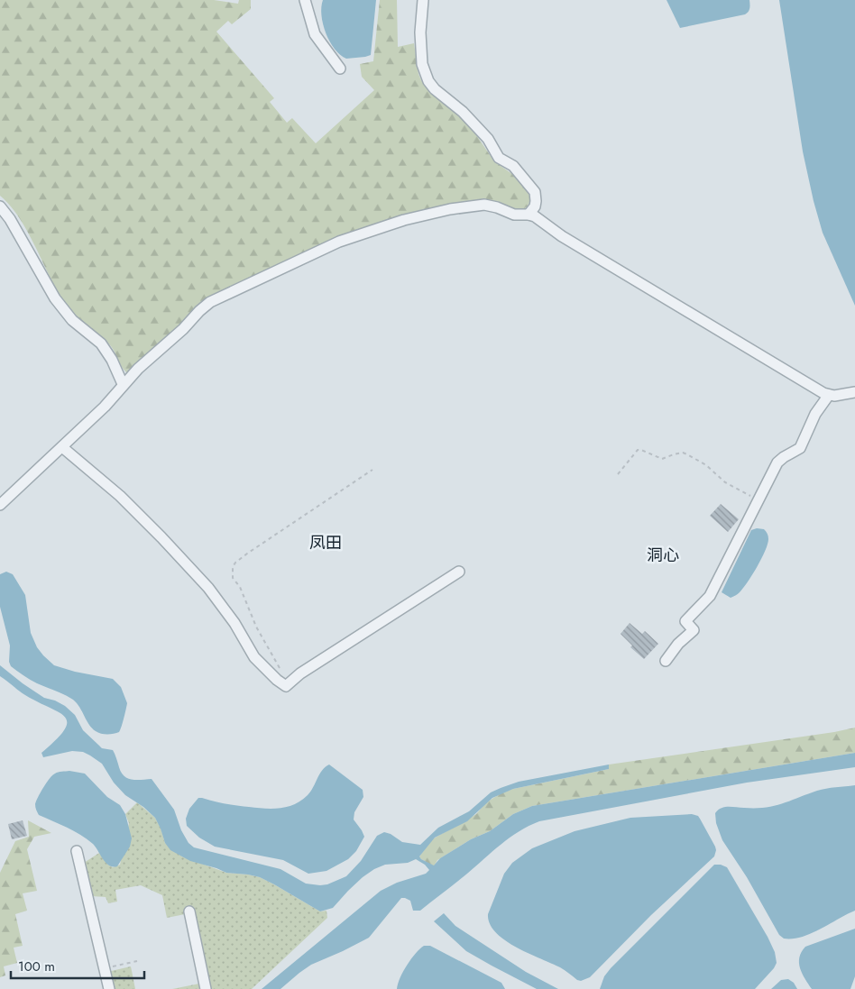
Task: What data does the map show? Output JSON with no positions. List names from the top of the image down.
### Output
{
  "districts": ["凤田", "洞心"],
  "scale_bar": "100 m"
}
